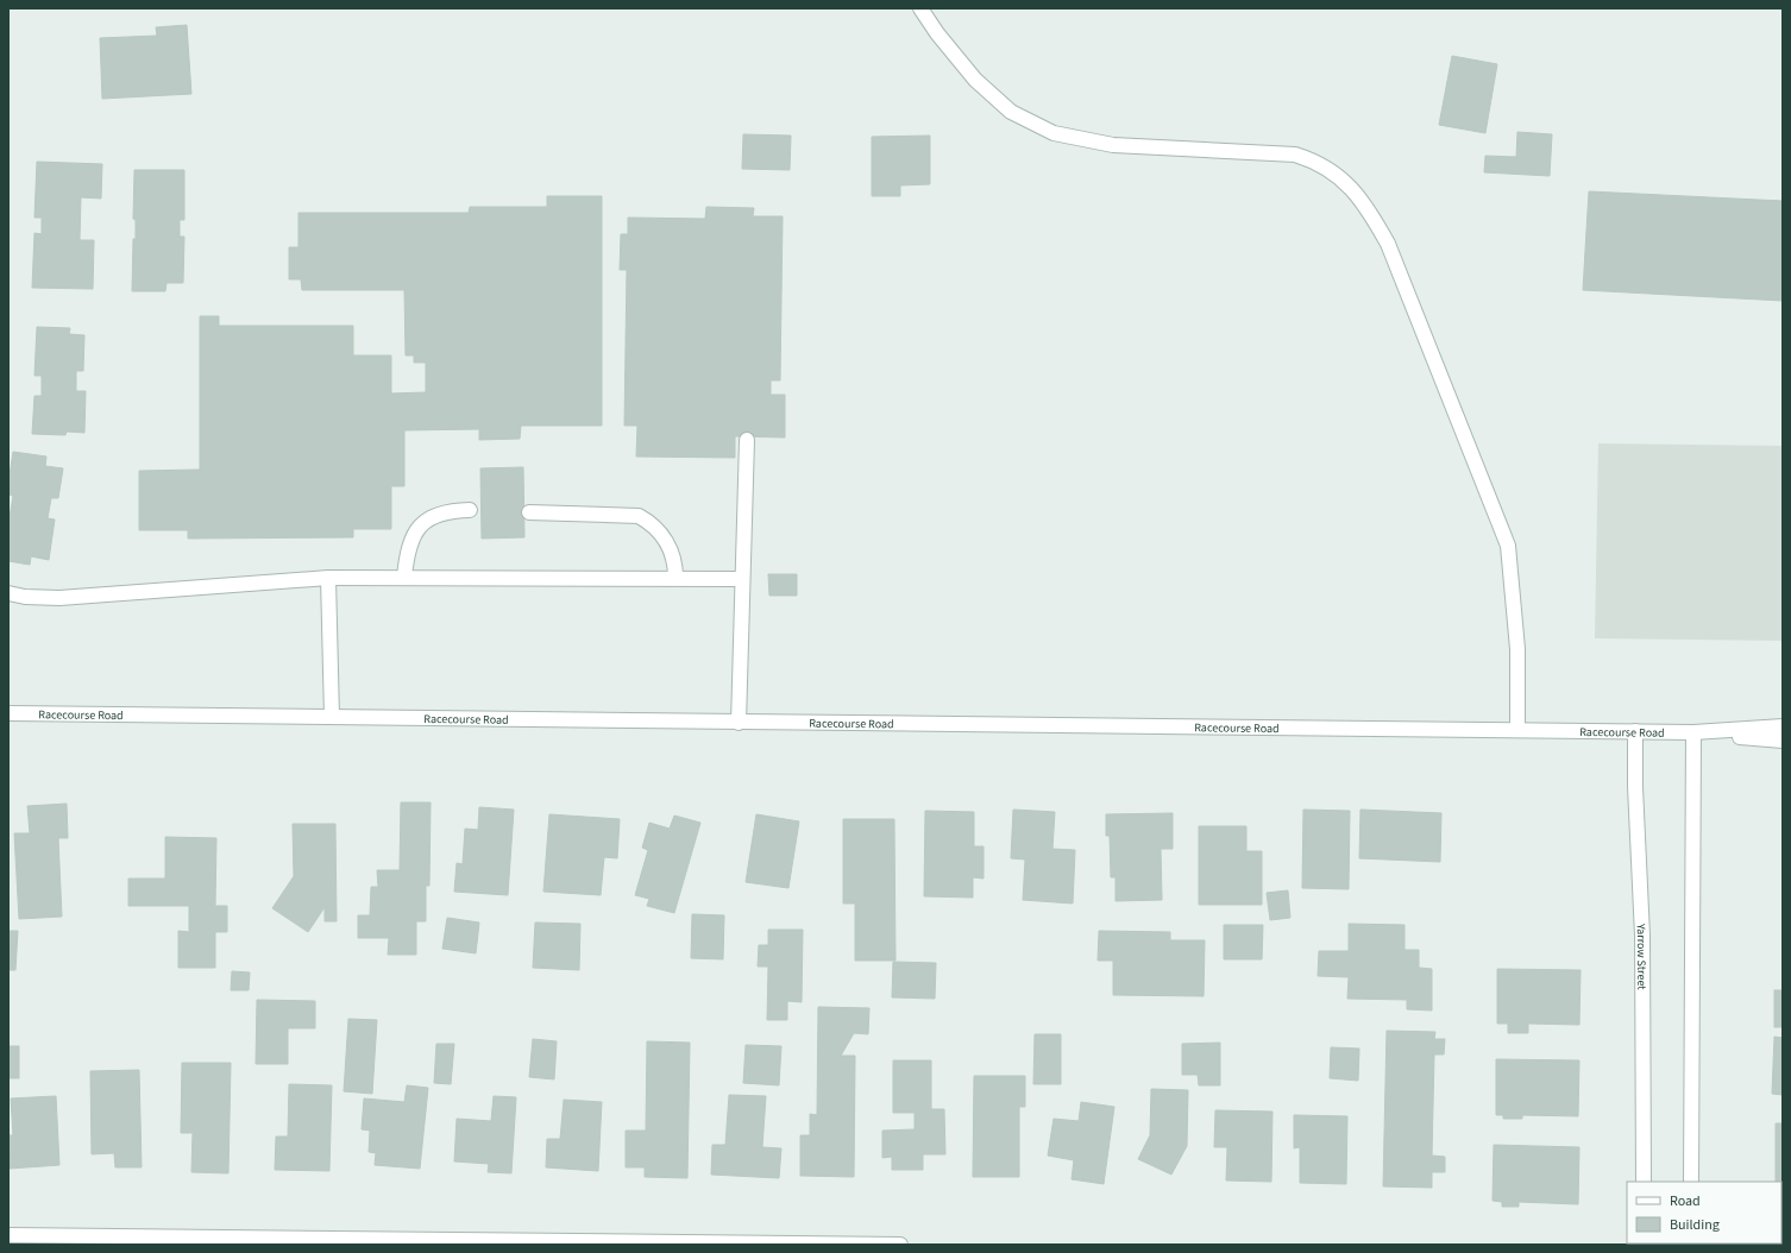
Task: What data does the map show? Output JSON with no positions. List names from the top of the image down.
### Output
{
  "streets": {
    "street": ["Racecourse Road", "Yarrow Street"]
  },
  "crossings": [
    ["Racecourse Road", "Yarrow Street"]
  ],
  "legend": ["Road", "Building"]
}
